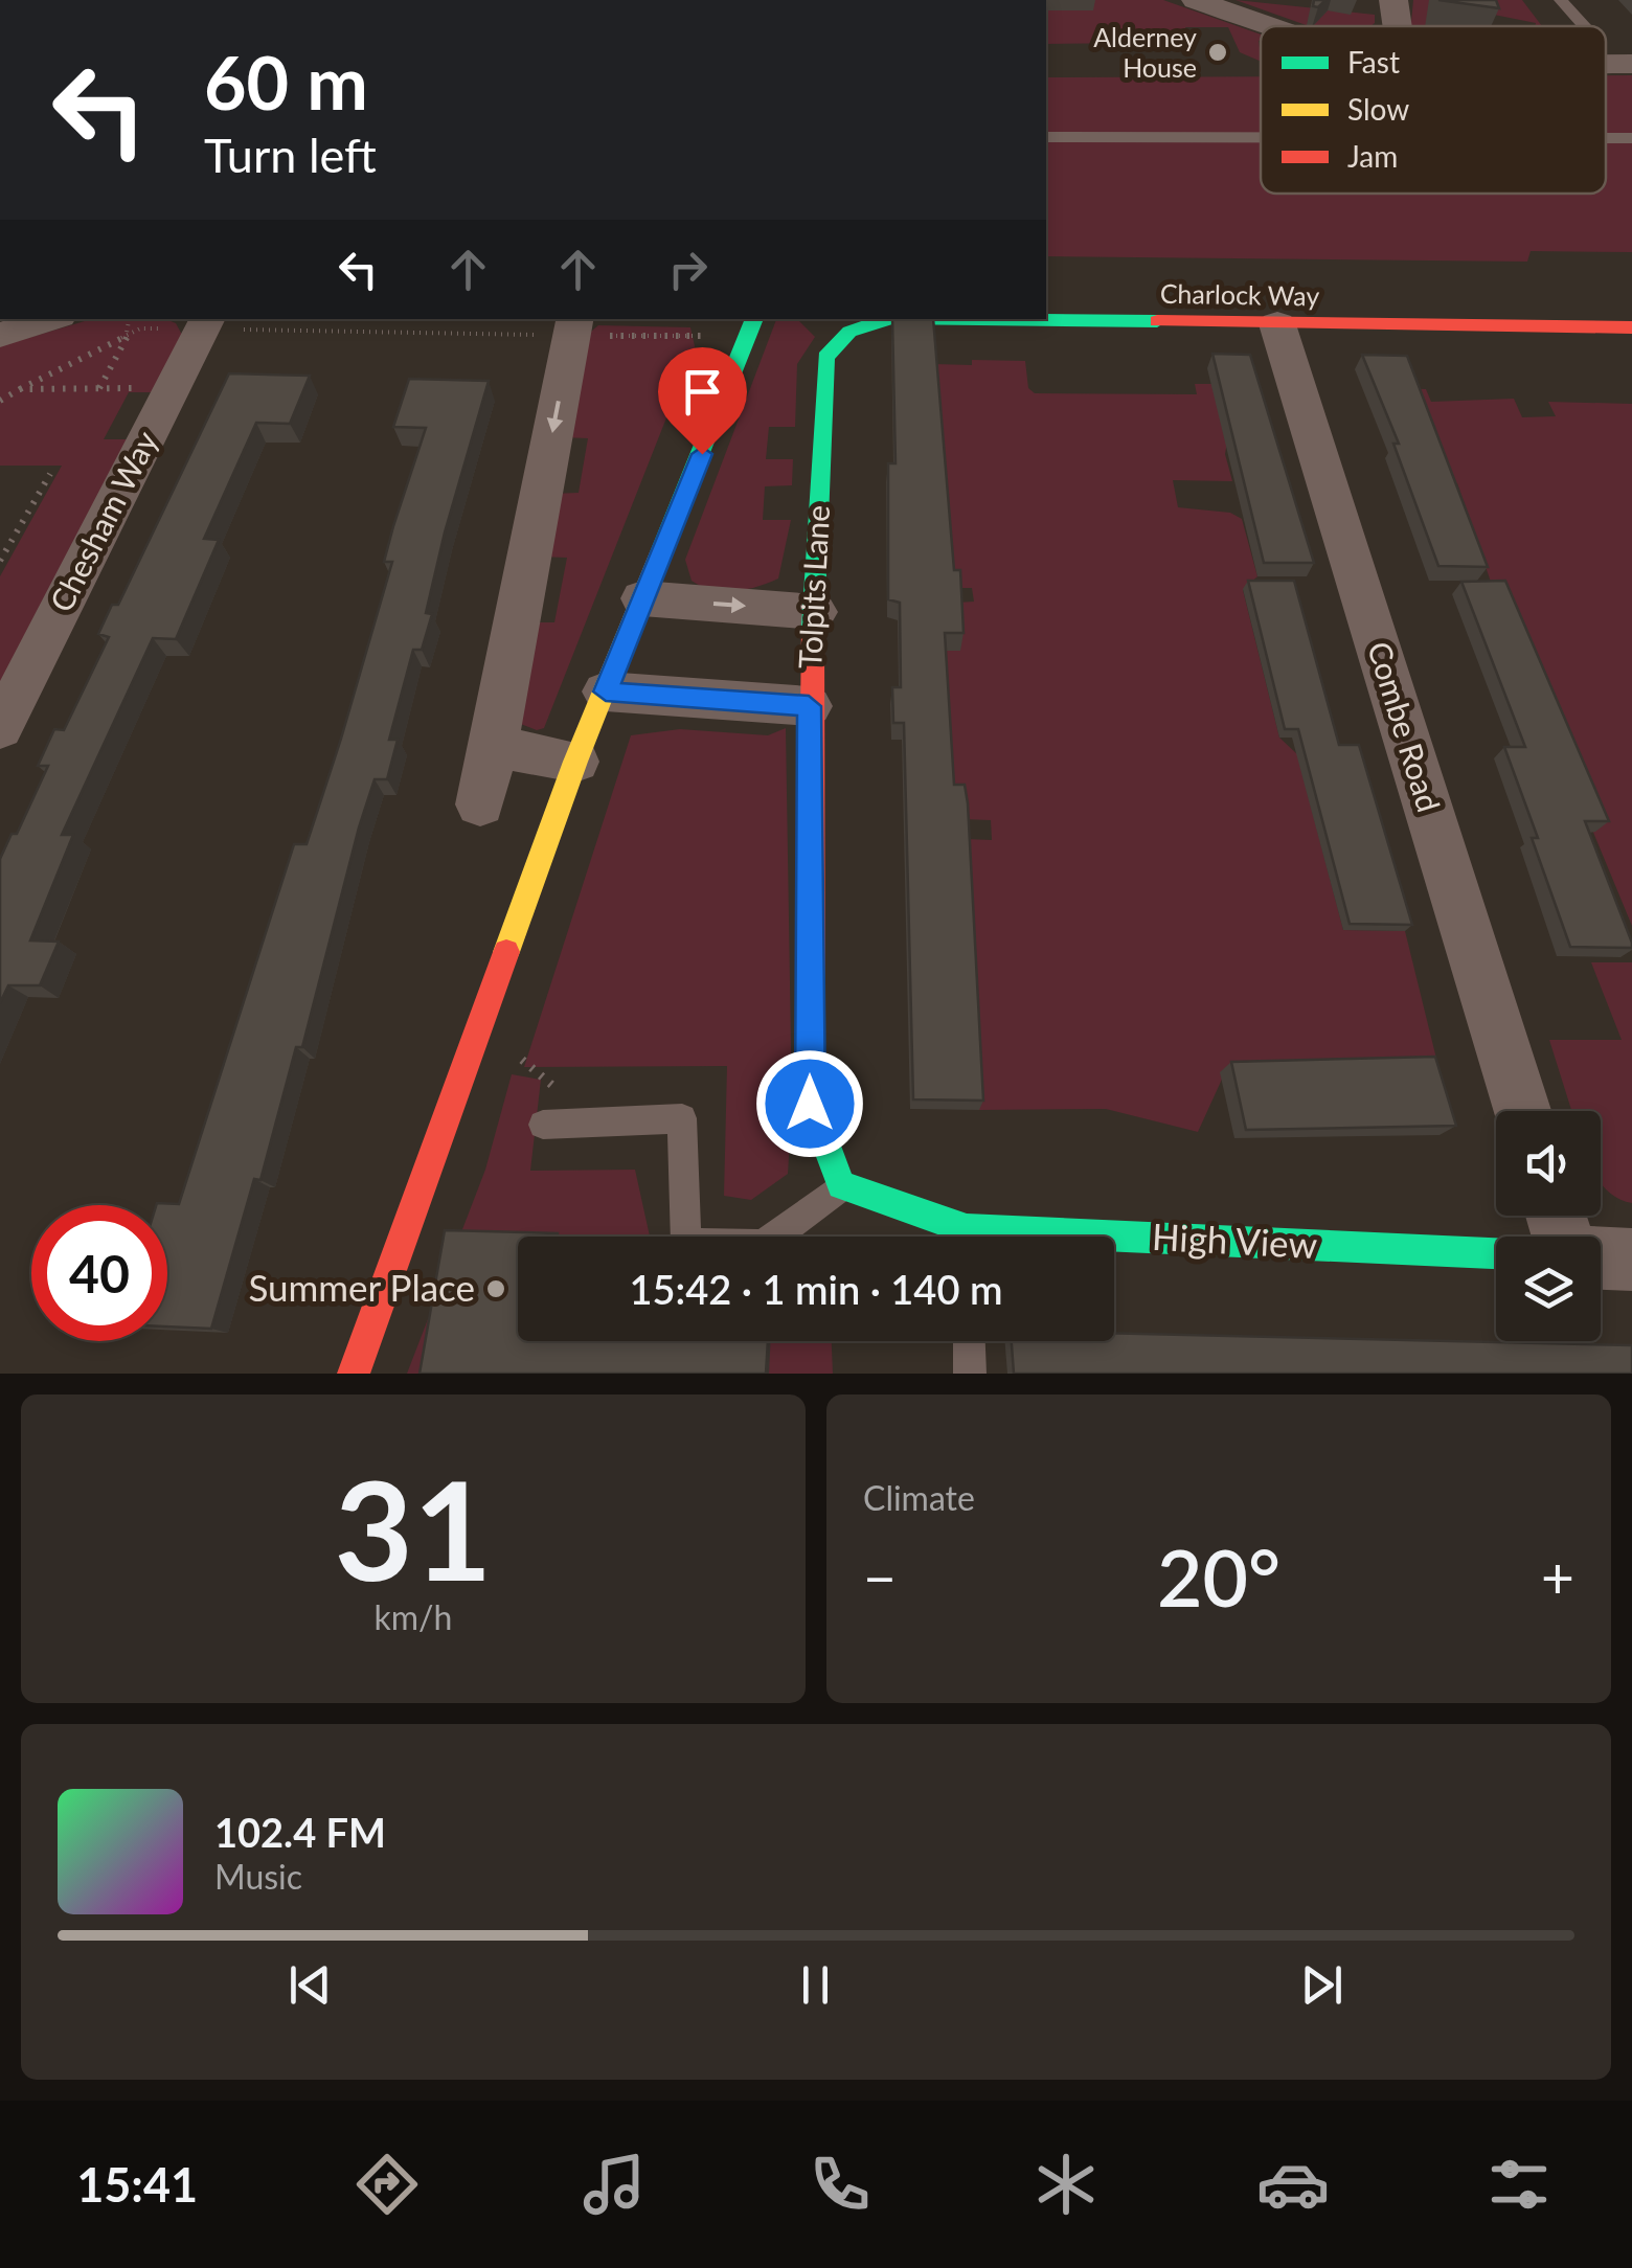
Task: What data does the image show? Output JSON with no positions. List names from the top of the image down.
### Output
{
  "streets": {
    "street": [
      "Charlock Way",
      "Chesham Way",
      "Tolpits Lane",
      "Combe Road",
      "High View"
    ]
  },
  "crossings": [
    ["Charlock Way", "Tolpits Lane"],
    ["Charlock Way", "Combe Road"],
    ["Tolpits Lane", "High View"]
  ],
  "places": ["Alderney House", "Summer Place"],
  "legend": ["Fast", "Slow", "Jam"],
  "page": {
    "turn": ["60 m", "Turn left"],
    "limit": "40",
    "trip": "15:42 · 1 min · 140 m",
    "tile": [
      ["31", "km/h"],
      "Climate"
    ],
    "heat": ["−", "20°", "+"],
    "song": ["102.4 FM", "Music"],
    "tabs": "15:41"
  }
}
